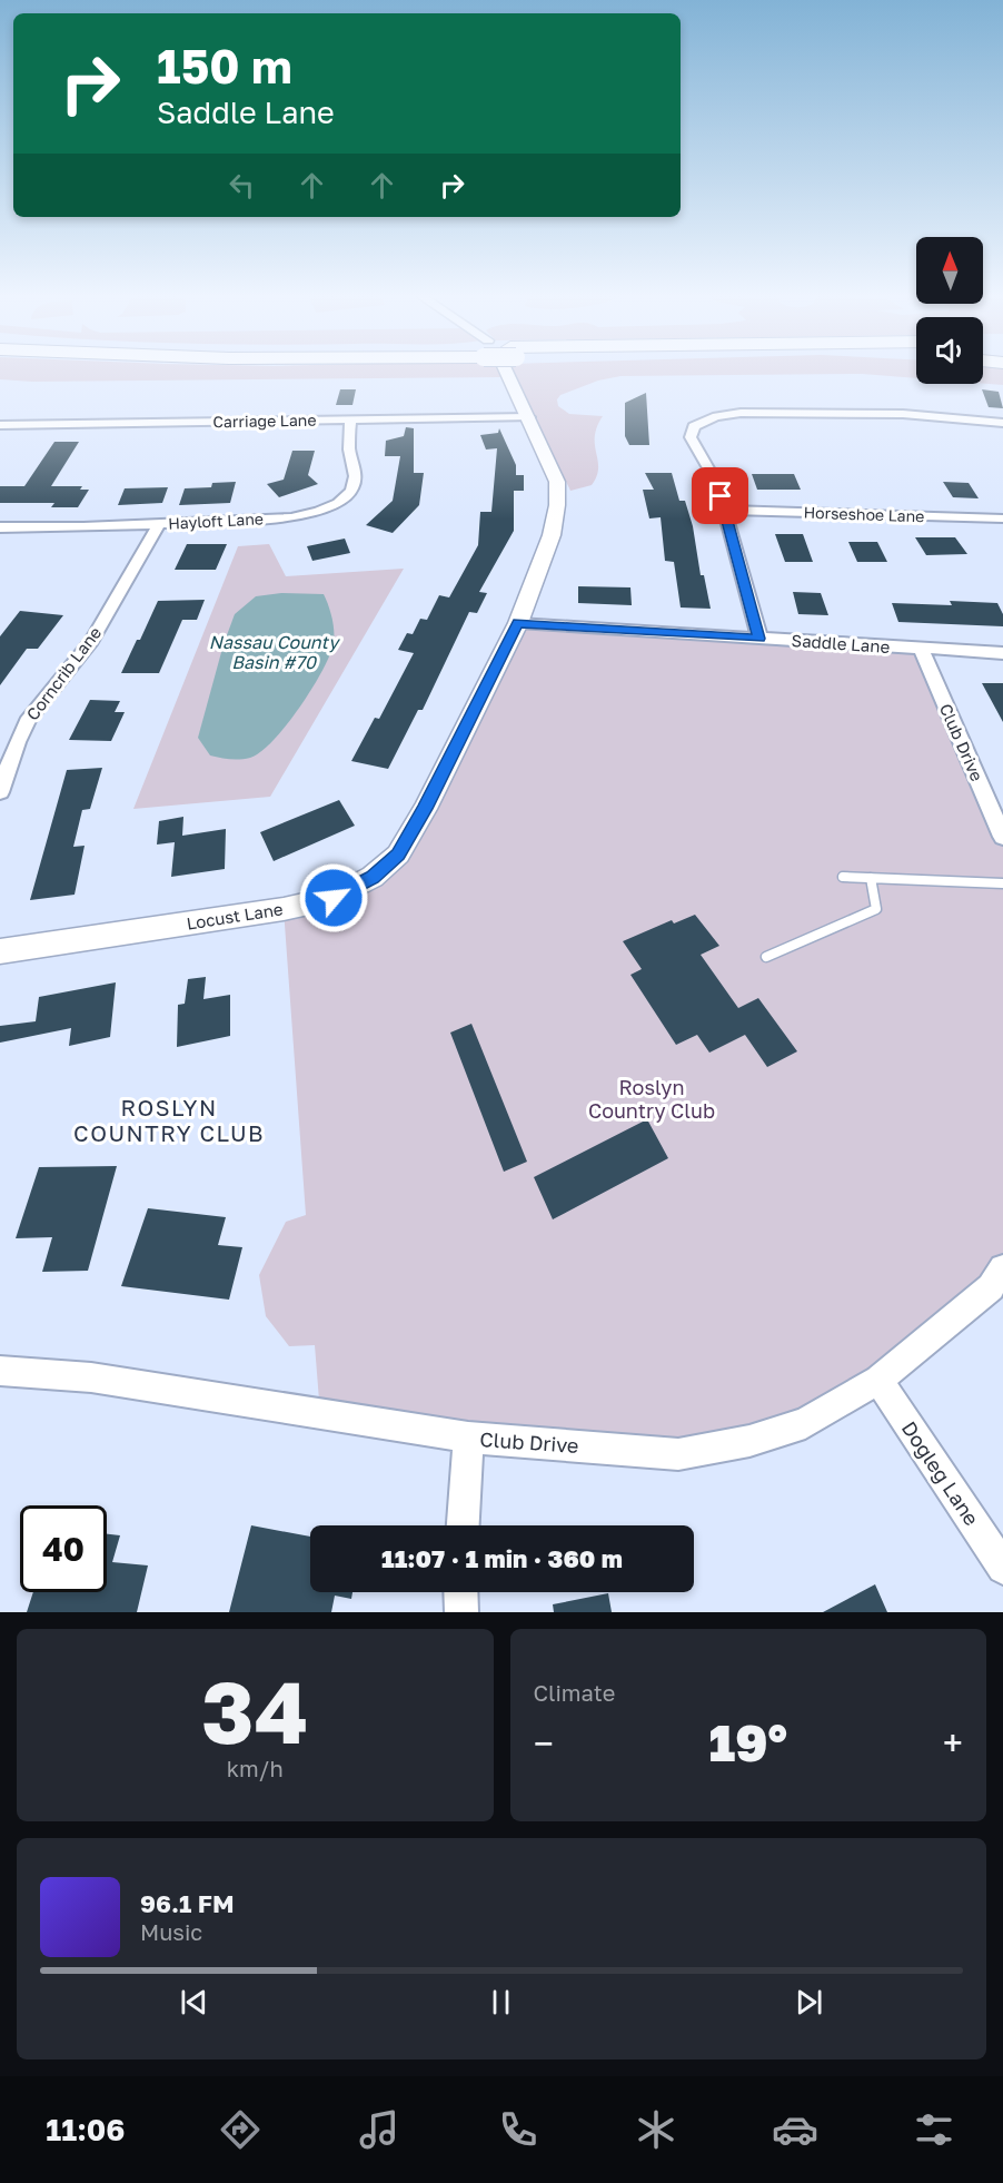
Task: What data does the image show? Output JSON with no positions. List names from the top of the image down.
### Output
{
  "streets": {
    "street": [
      "Carriage Lane",
      "Horseshoe Lane",
      "Hayloft Lane",
      "Saddle Lane",
      "Corncrib Lane",
      "Club Drive",
      "Locust Lane",
      "Dogleg Lane"
    ]
  },
  "crossings": [
    ["Carriage Lane", "Hayloft Lane"],
    ["Carriage Lane", "Locust Lane"],
    ["Hayloft Lane", "Corncrib Lane"],
    ["Saddle Lane", "Club Drive"],
    ["Saddle Lane", "Locust Lane"],
    ["Club Drive", "Dogleg Lane"]
  ],
  "districts": ["ROSLYN COUNTRY CLUB"],
  "water": ["Nassau County Basin #70"],
  "parks": ["Roslyn Country Club"],
  "north": "top",
  "page": {
    "turn": ["150 m", "Saddle Lane"],
    "limit": "40",
    "trip": "11:07 · 1 min · 360 m",
    "tile": [
      ["34", "km/h"],
      "Climate"
    ],
    "heat": ["−", "19°", "+"],
    "song": ["96.1 FM", "Music"],
    "tabs": "11:06"
  }
}
